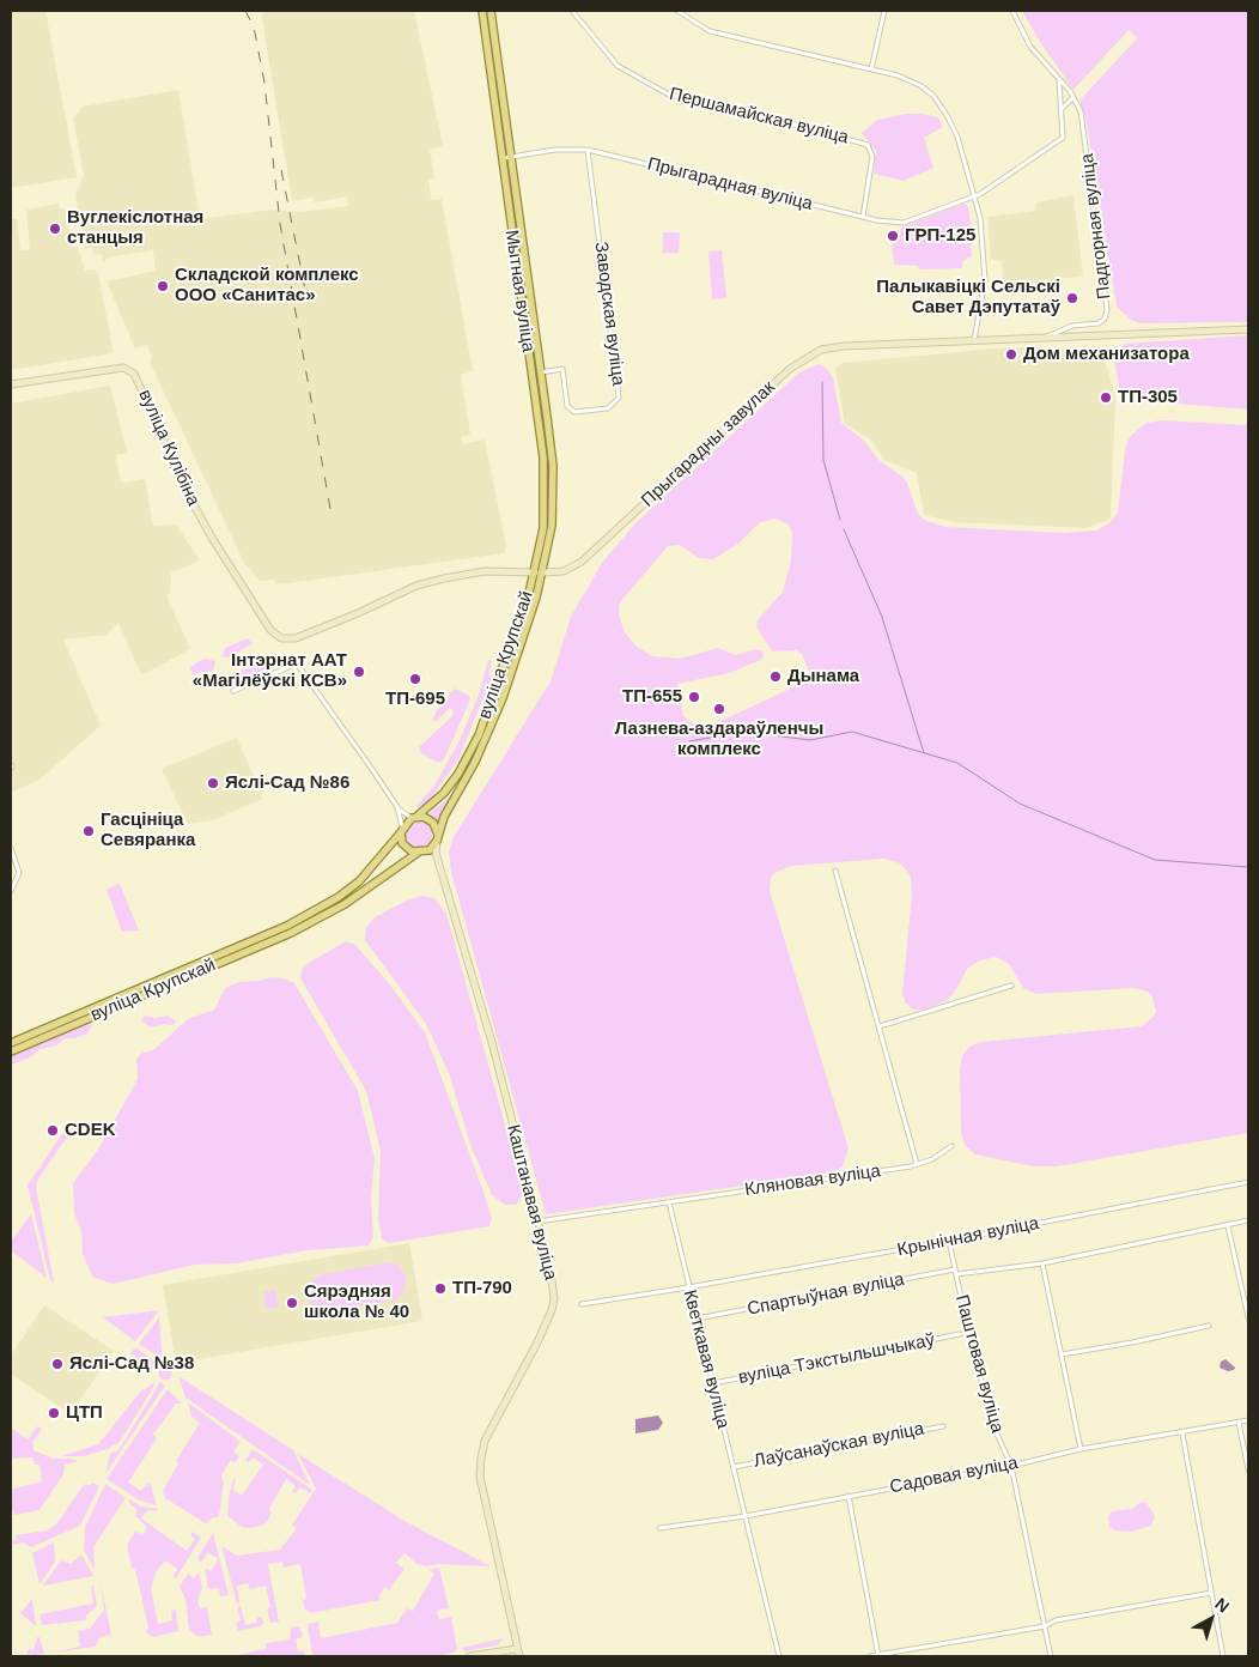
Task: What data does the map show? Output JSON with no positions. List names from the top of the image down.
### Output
{
  "streets": {
    "main road": [
      "Падгорная вуліца",
      "Мытная вуліца",
      "Прыгарадны завулак",
      "вуліца Кулібіна",
      "вуліца Крупскай",
      "Каштанавая вуліца"
    ],
    "street": [
      "Першамайская вуліца",
      "Прыгарадная вуліца",
      "Заводская вуліца",
      "Кляновая вуліца",
      "Крынічная вуліца",
      "Спартыўная вуліца",
      "Кветкавая вуліца",
      "вуліца Тэкстыльшчыкаў",
      "Паштовая вуліца",
      "Лаўсанаўская вуліца",
      "Садовая вуліца"
    ]
  },
  "crossings": [
    ["Першамайская вуліца", "Прыгарадная вуліца"],
    ["Прыгарадная вуліца", "Мытная вуліца"],
    ["Прыгарадная вуліца", "Заводская вуліца"],
    ["Падгорная вуліца", "Прыгарадны завулак"],
    ["Мытная вуліца", "Заводская вуліца"],
    ["Мытная вуліца", "Прыгарадны завулак"],
    ["Мытная вуліца", "вуліца Крупскай"],
    ["Прыгарадны завулак", "вуліца Крупскай"],
    ["вуліца Кулібіна", "вуліца Крупскай"],
    ["Кляновая вуліца", "Каштанавая вуліца"],
    ["Кляновая вуліца", "Кветкавая вуліца"],
    ["Крынічная вуліца", "Кветкавая вуліца"],
    ["Крынічная вуліца", "Паштовая вуліца"],
    ["Спартыўная вуліца", "Кветкавая вуліца"],
    ["Спартыўная вуліца", "Паштовая вуліца"],
    ["Кветкавая вуліца", "вуліца Тэкстыльшчыкаў"],
    ["Кветкавая вуліца", "Лаўсанаўская вуліца"],
    ["Кветкавая вуліца", "Садовая вуліца"],
    ["Паштовая вуліца", "Садовая вуліца"]
  ],
  "places": [
    "Вуглекіслотная станцыя",
    "ГРП-125",
    "Складской комплекс ООО «Санитас»",
    "Палыкавіцкі Сельскі Савет Дэпутатаў",
    "Дом механизатора",
    "ТП-305",
    "Інтэрнат ААТ «Магілёўскі КСВ»",
    "Дынама",
    "ТП-695",
    "ТП-655",
    "Лазнева-аздараўленчы комплекс",
    "Яслі-Сад №86",
    "Гасцініца Севяранка",
    "CDEK",
    "ТП-790",
    "Сярэдняя школа № 40",
    "Яслі-Сад №38",
    "ЦТП"
  ],
  "north": "top right"
}
